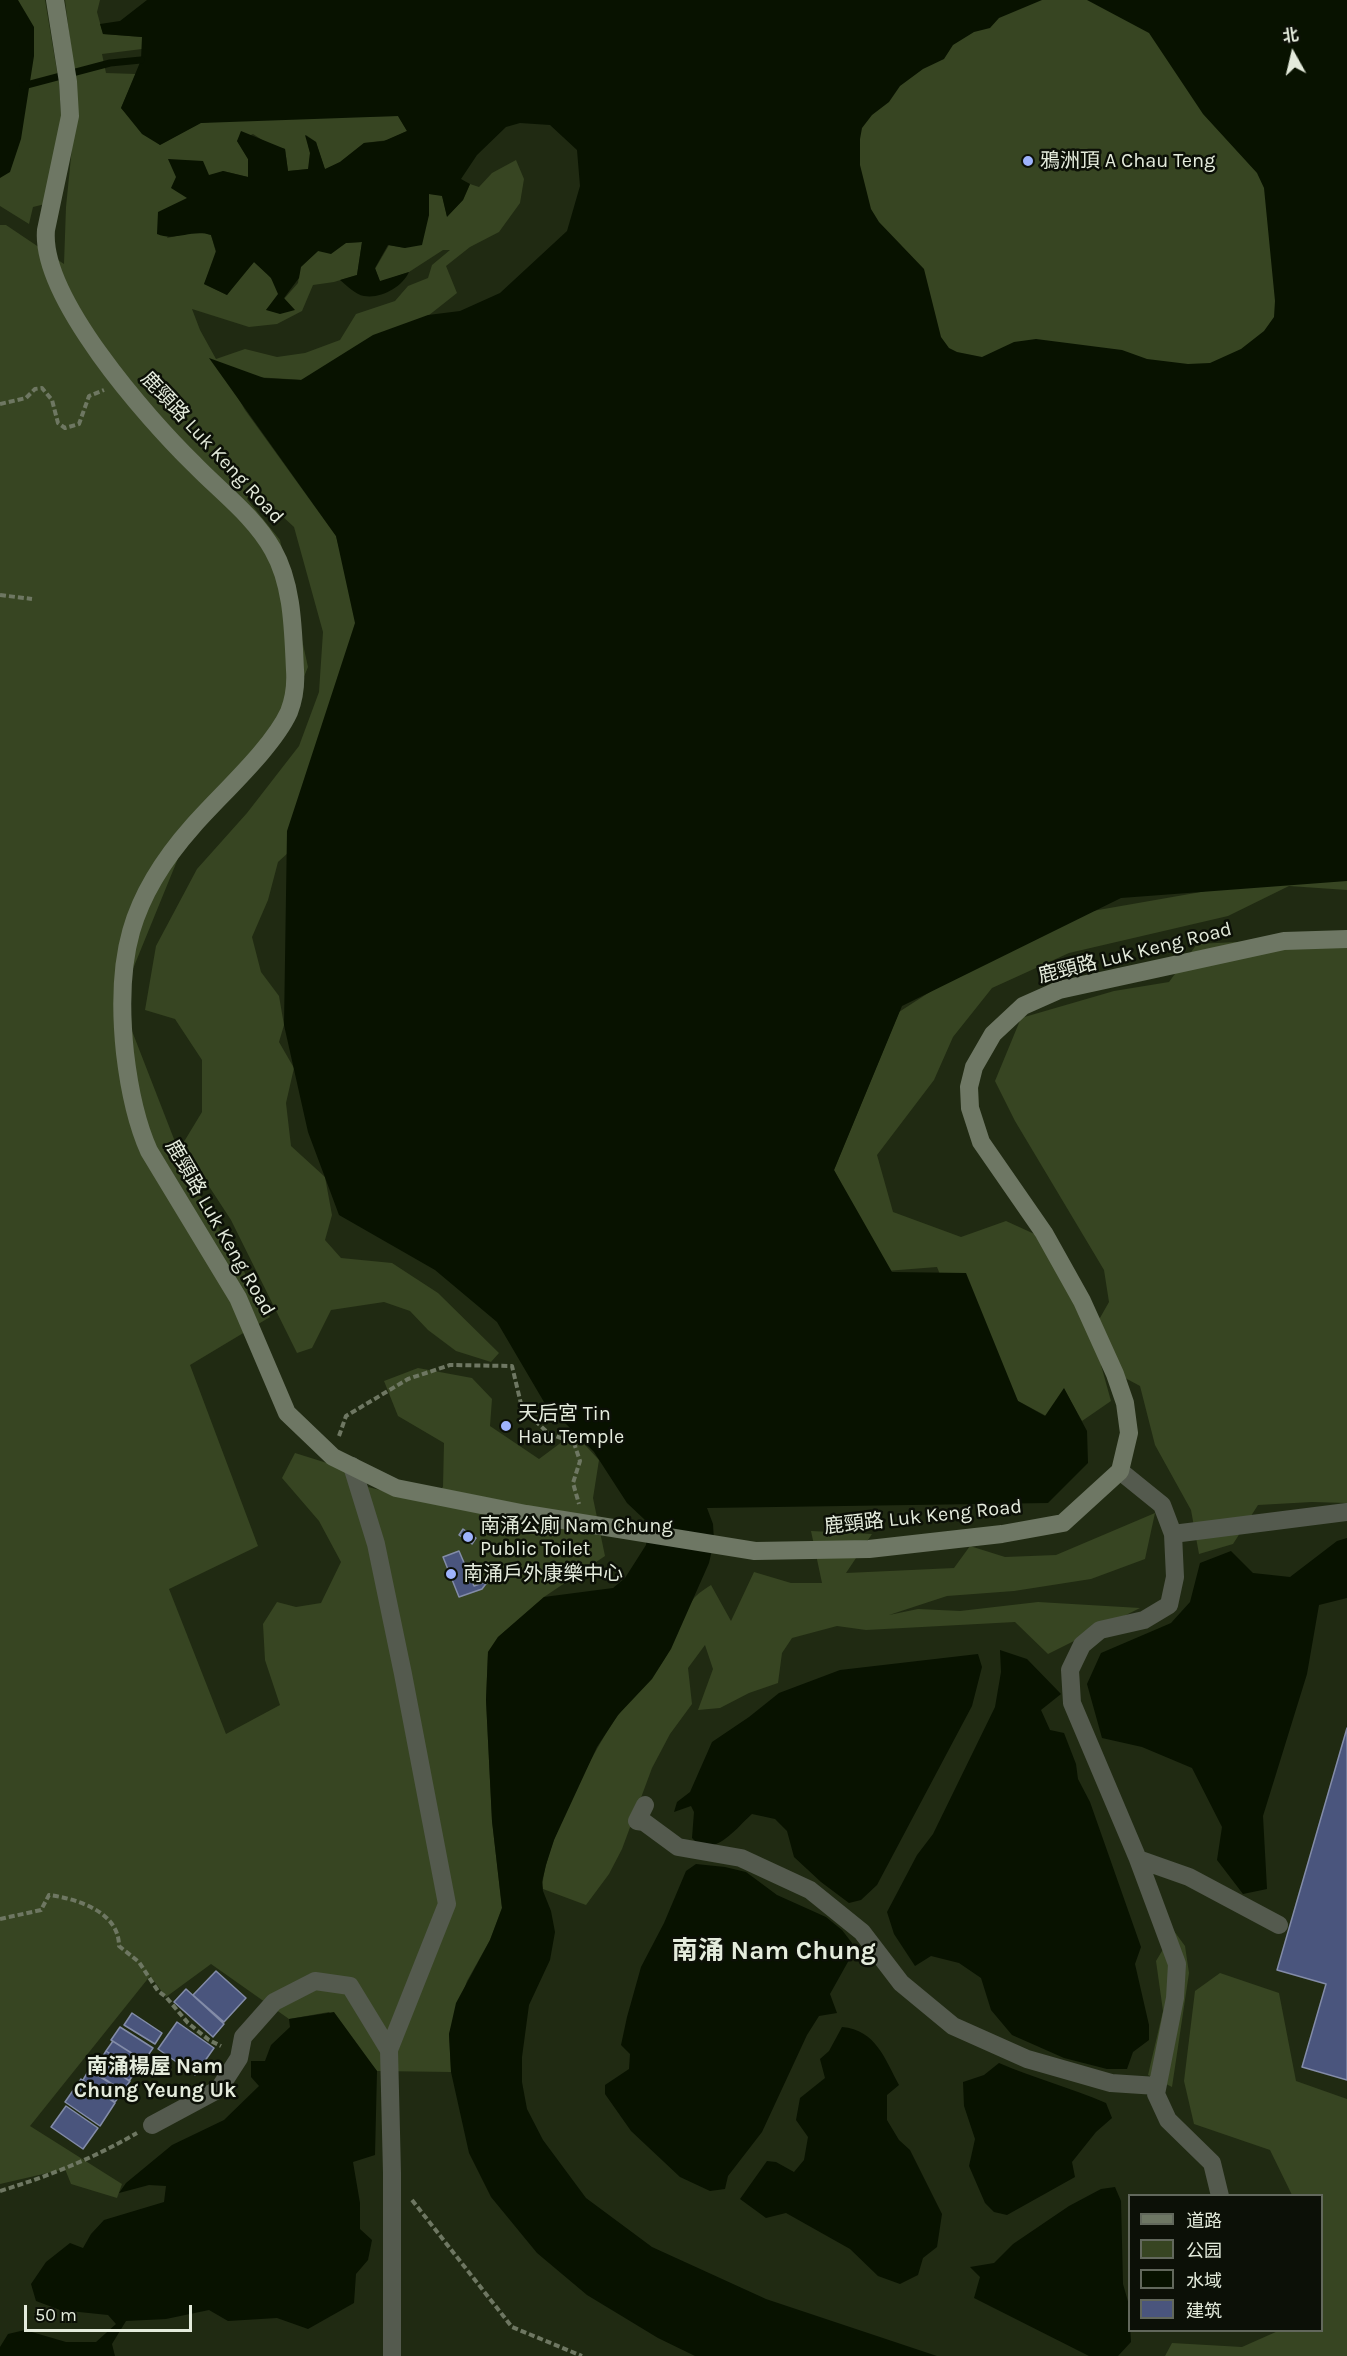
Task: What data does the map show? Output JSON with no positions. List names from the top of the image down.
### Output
{
  "streets": {
    "street": ["鹿頸路 Luk Keng Road"]
  },
  "districts": ["南涌 Nam Chung", "南涌楊屋 Nam Chung Yeung Uk"],
  "places": [
    "鴉洲頂 A Chau Teng",
    "天后宮 Tin Hau Temple",
    "南涌公廁 Nam Chung Public Toilet",
    "南涌戶外康樂中心"
  ],
  "legend": [
    "道路",
    "公园",
    "水域",
    "建筑"
  ],
  "scale_bar": "50 m",
  "north": "top"
}
